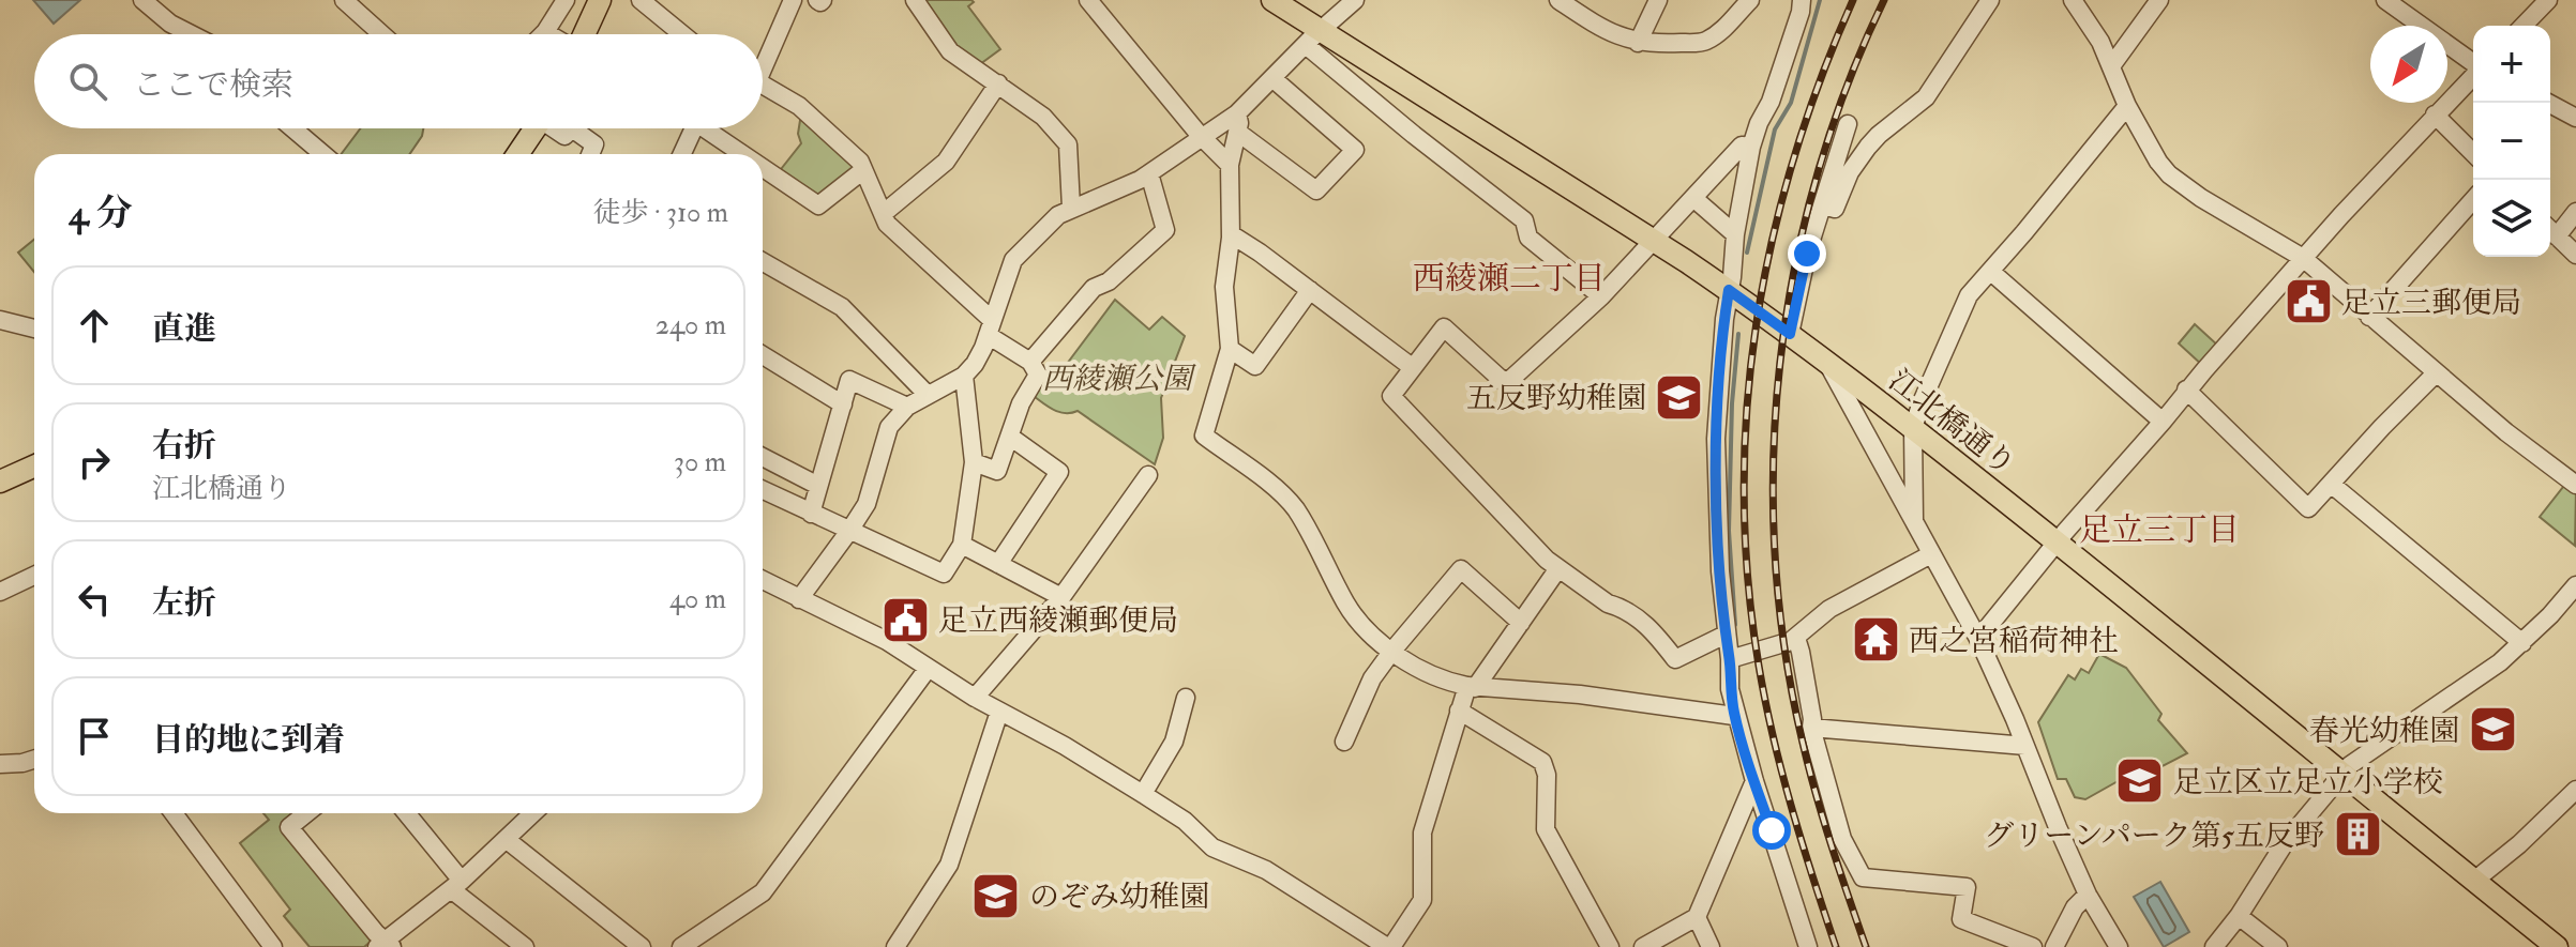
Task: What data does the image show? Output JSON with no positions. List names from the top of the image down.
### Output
{
  "streets": {
    "main road": ["江北橋通り"]
  },
  "districts": ["西綾瀬二丁目", "足立三丁目"],
  "parks": ["西綾瀬公園"],
  "places": {
    "public building": ["足立三郵便局", "足立西綾瀬郵便局"],
    "school or university": [
      "五反野幼稚園",
      "春光幼稚園",
      "足立区立足立小学校",
      "のぞみ幼稚園"
    ],
    "temple": ["西之宮稲荷神社"],
    "building": ["グリーンパーク第5五反野"]
  },
  "north": "bottom left",
  "page": {
    "map_buttons": ["+", "−"],
    "search": "ここで検索",
    "heading": ["4 分", "徒歩 · 310 m"],
    "list": [
      ["直進", "240 m"],
      ["右折", "江北橋通り", "30 m"],
      ["左折", "40 m"],
      "目的地に到着"
    ]
  }
}
